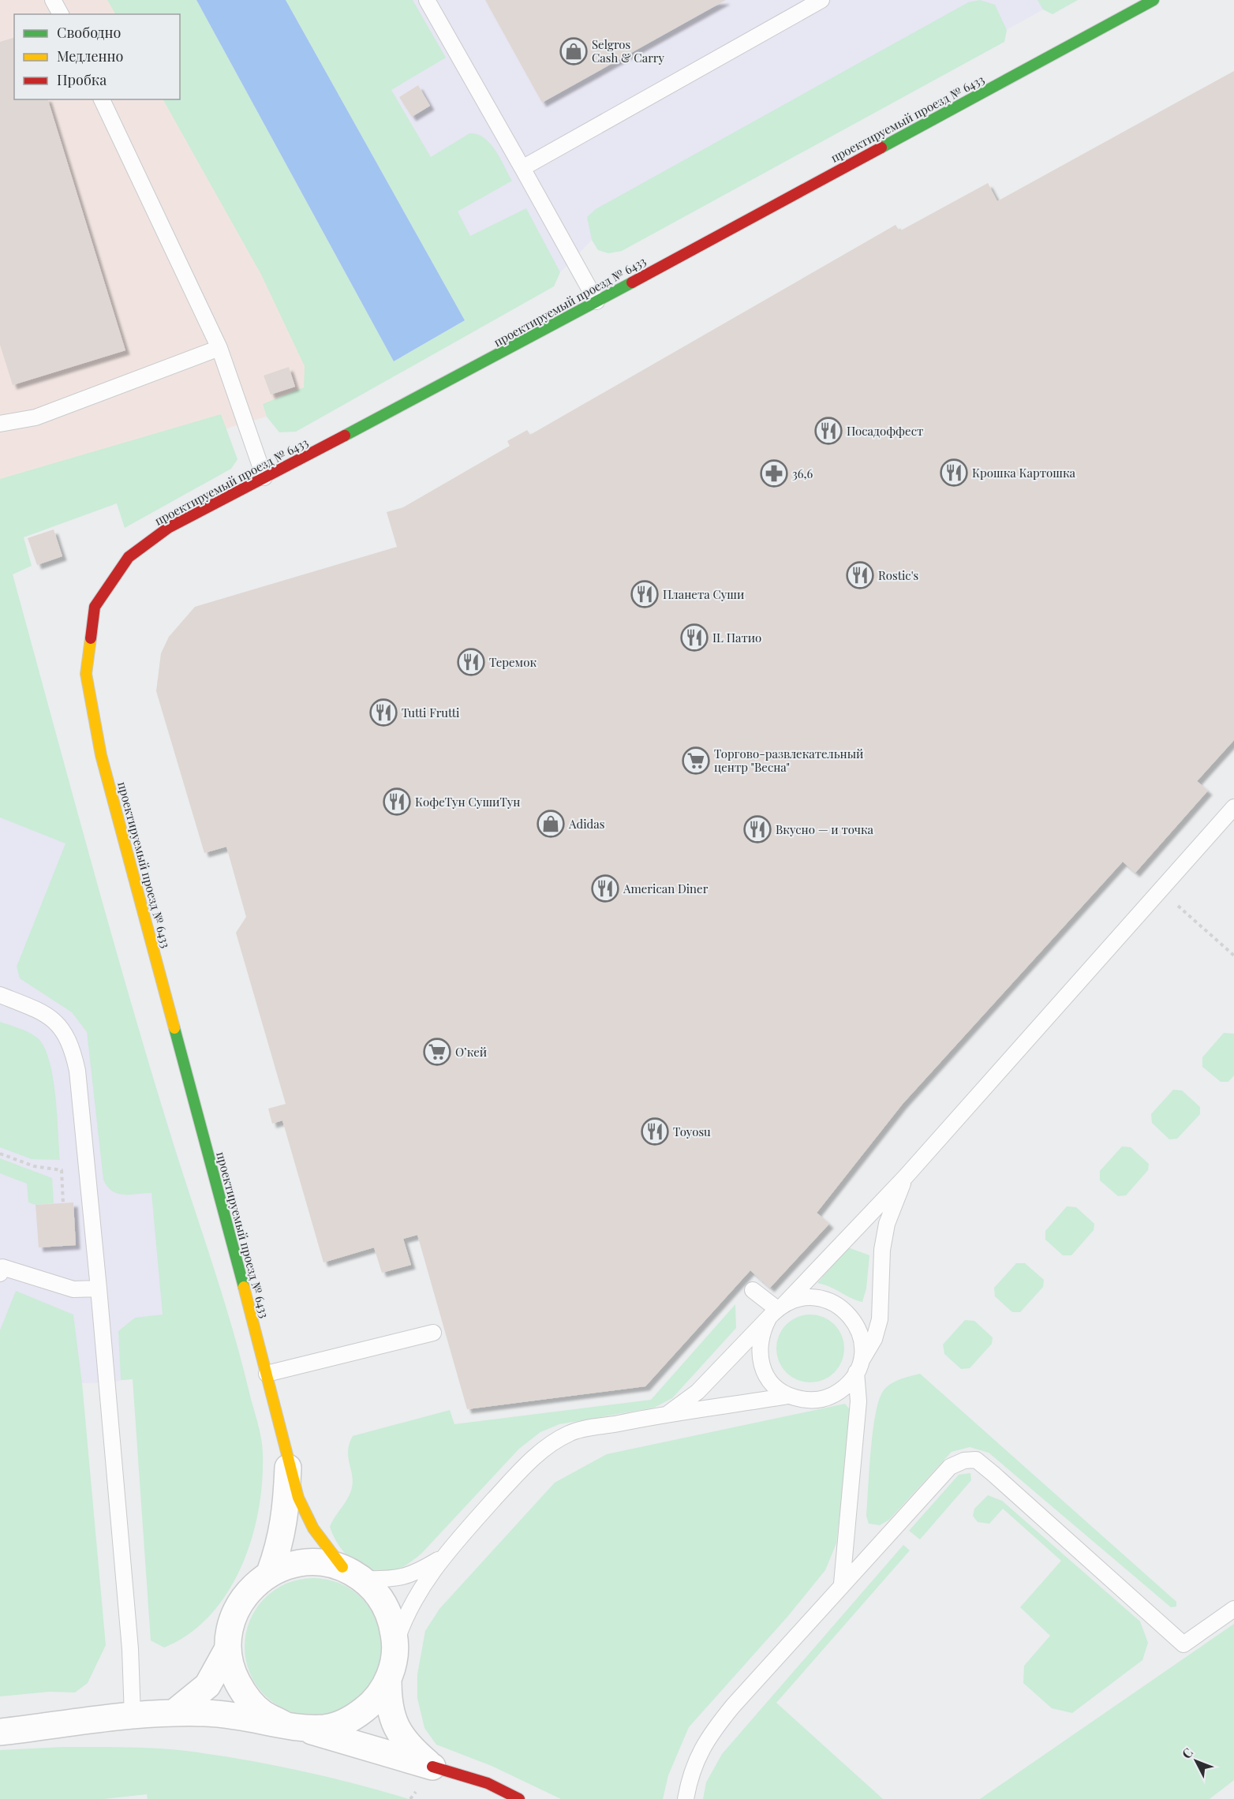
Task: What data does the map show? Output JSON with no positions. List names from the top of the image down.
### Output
{
  "streets": {
    "street": ["проектируемый проезд № 6433"]
  },
  "places": {
    "shop": ["Selgros Cash & Carry", "Adidas"],
    "restaurant": [
      "Посадоффест",
      "Крошка Картошка",
      "Rostic's",
      "Планета Суши",
      "IL Патио",
      "Теремок",
      "Tutti Frutti",
      "КофеТун СушиТун",
      "Вкусно — и точка",
      "American Diner",
      "Toyosu"
    ],
    "pharmacy": ["36,6"],
    "supermarket": ["Торгово-развлекательный центр \"Весна\"", "О’кей"]
  },
  "legend": ["Свободно", "Медленно", "Пробка"],
  "north": "top left"
}
